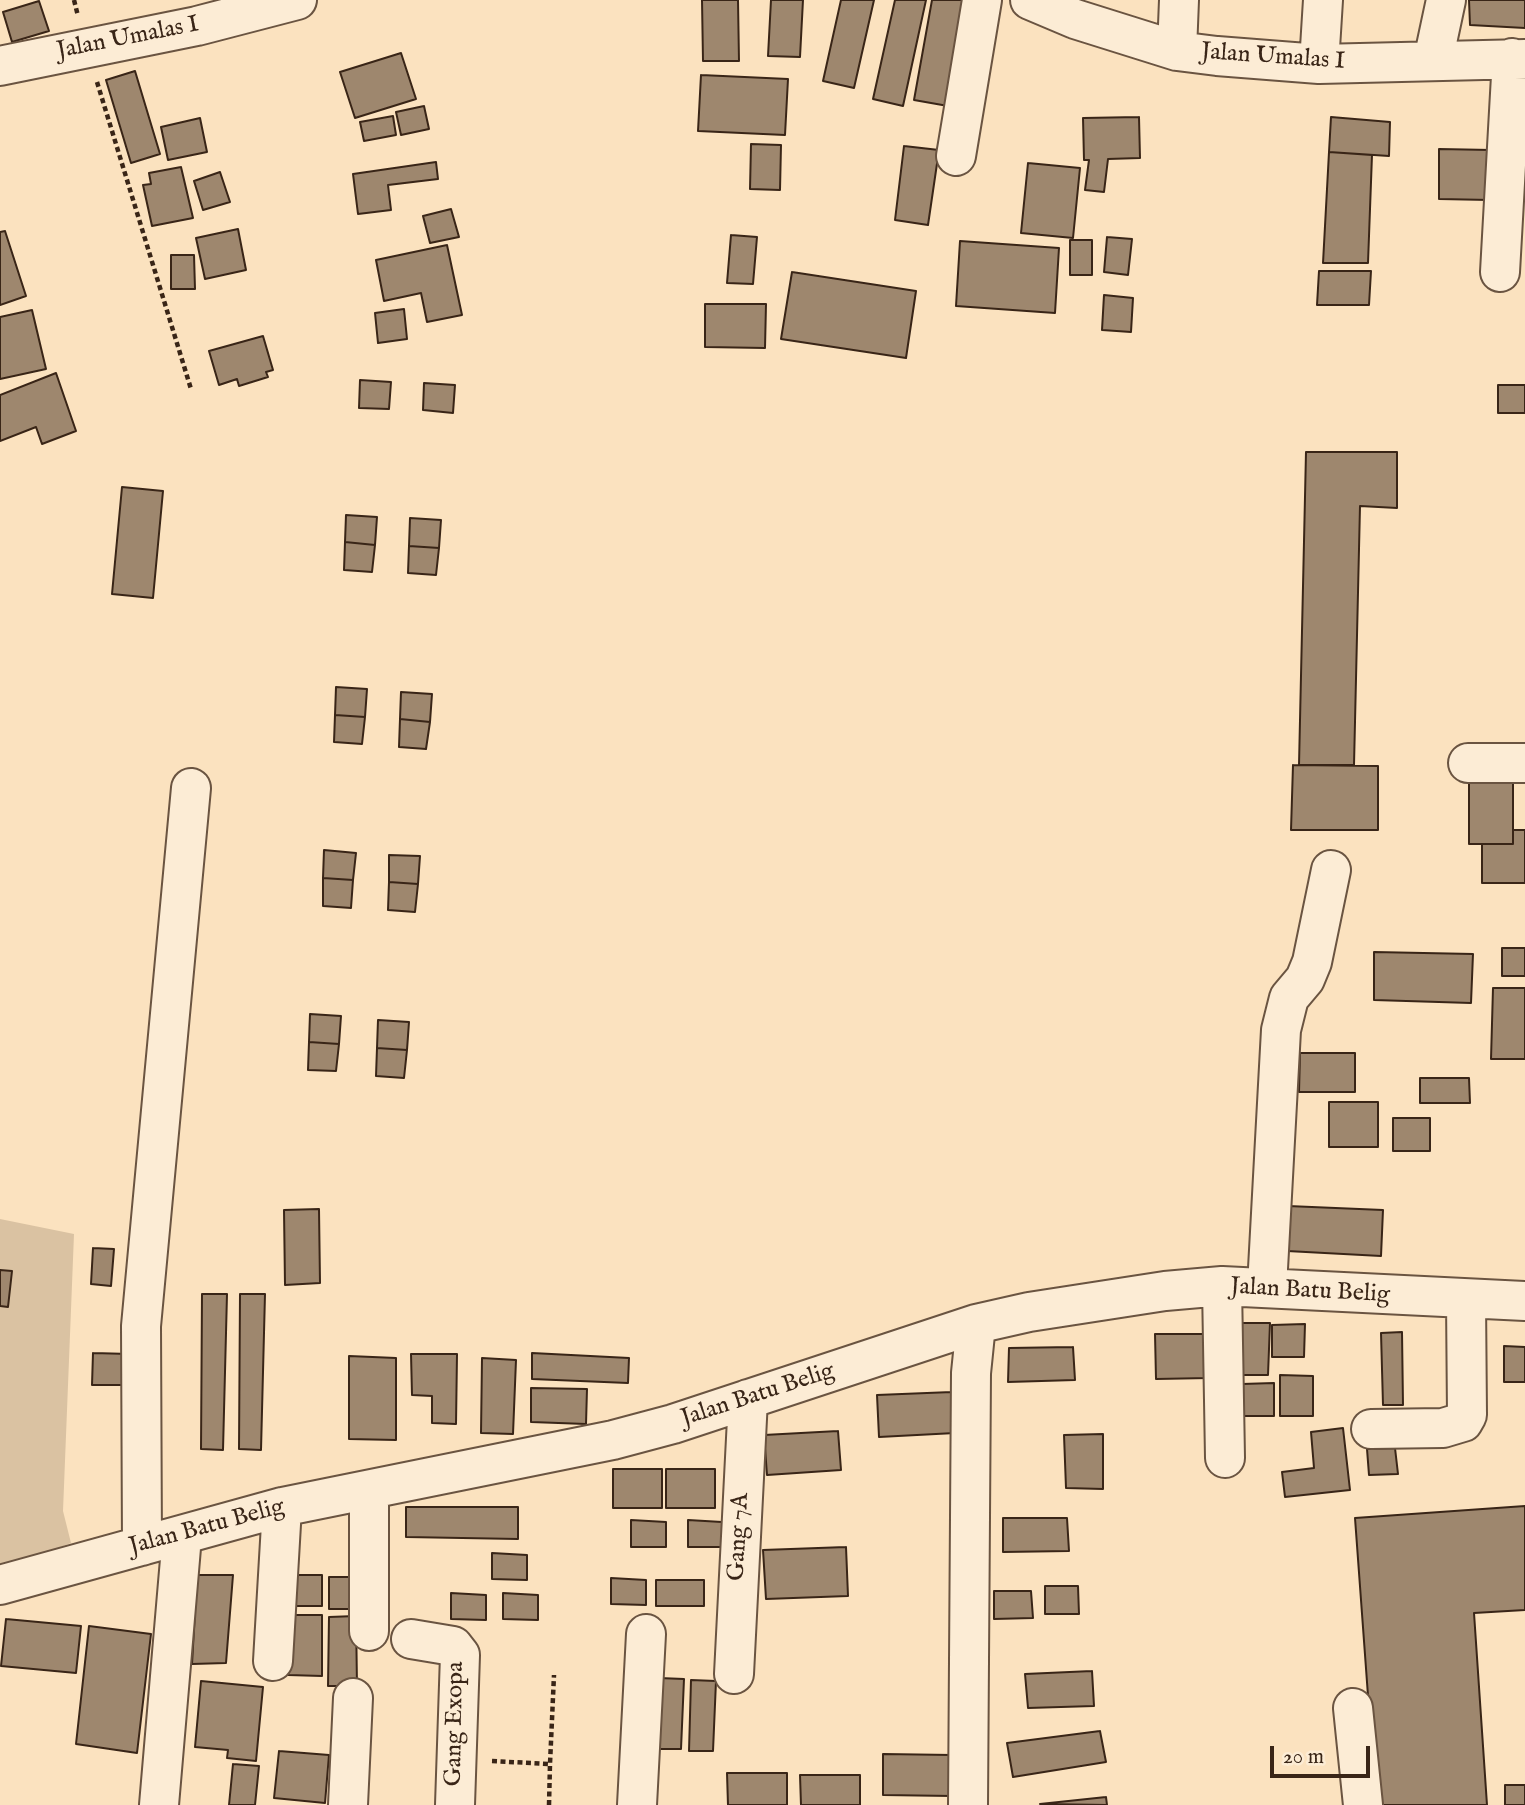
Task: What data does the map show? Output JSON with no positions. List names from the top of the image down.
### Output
{
  "streets": {
    "street": [
      "Jalan Umalas I",
      "Jalan Batu Belig",
      "Gang 7A",
      "Gang Exopa"
    ]
  },
  "crossings": [
    ["Jalan Batu Belig", "Gang 7A"]
  ],
  "scale_bar": "20 m"
}
